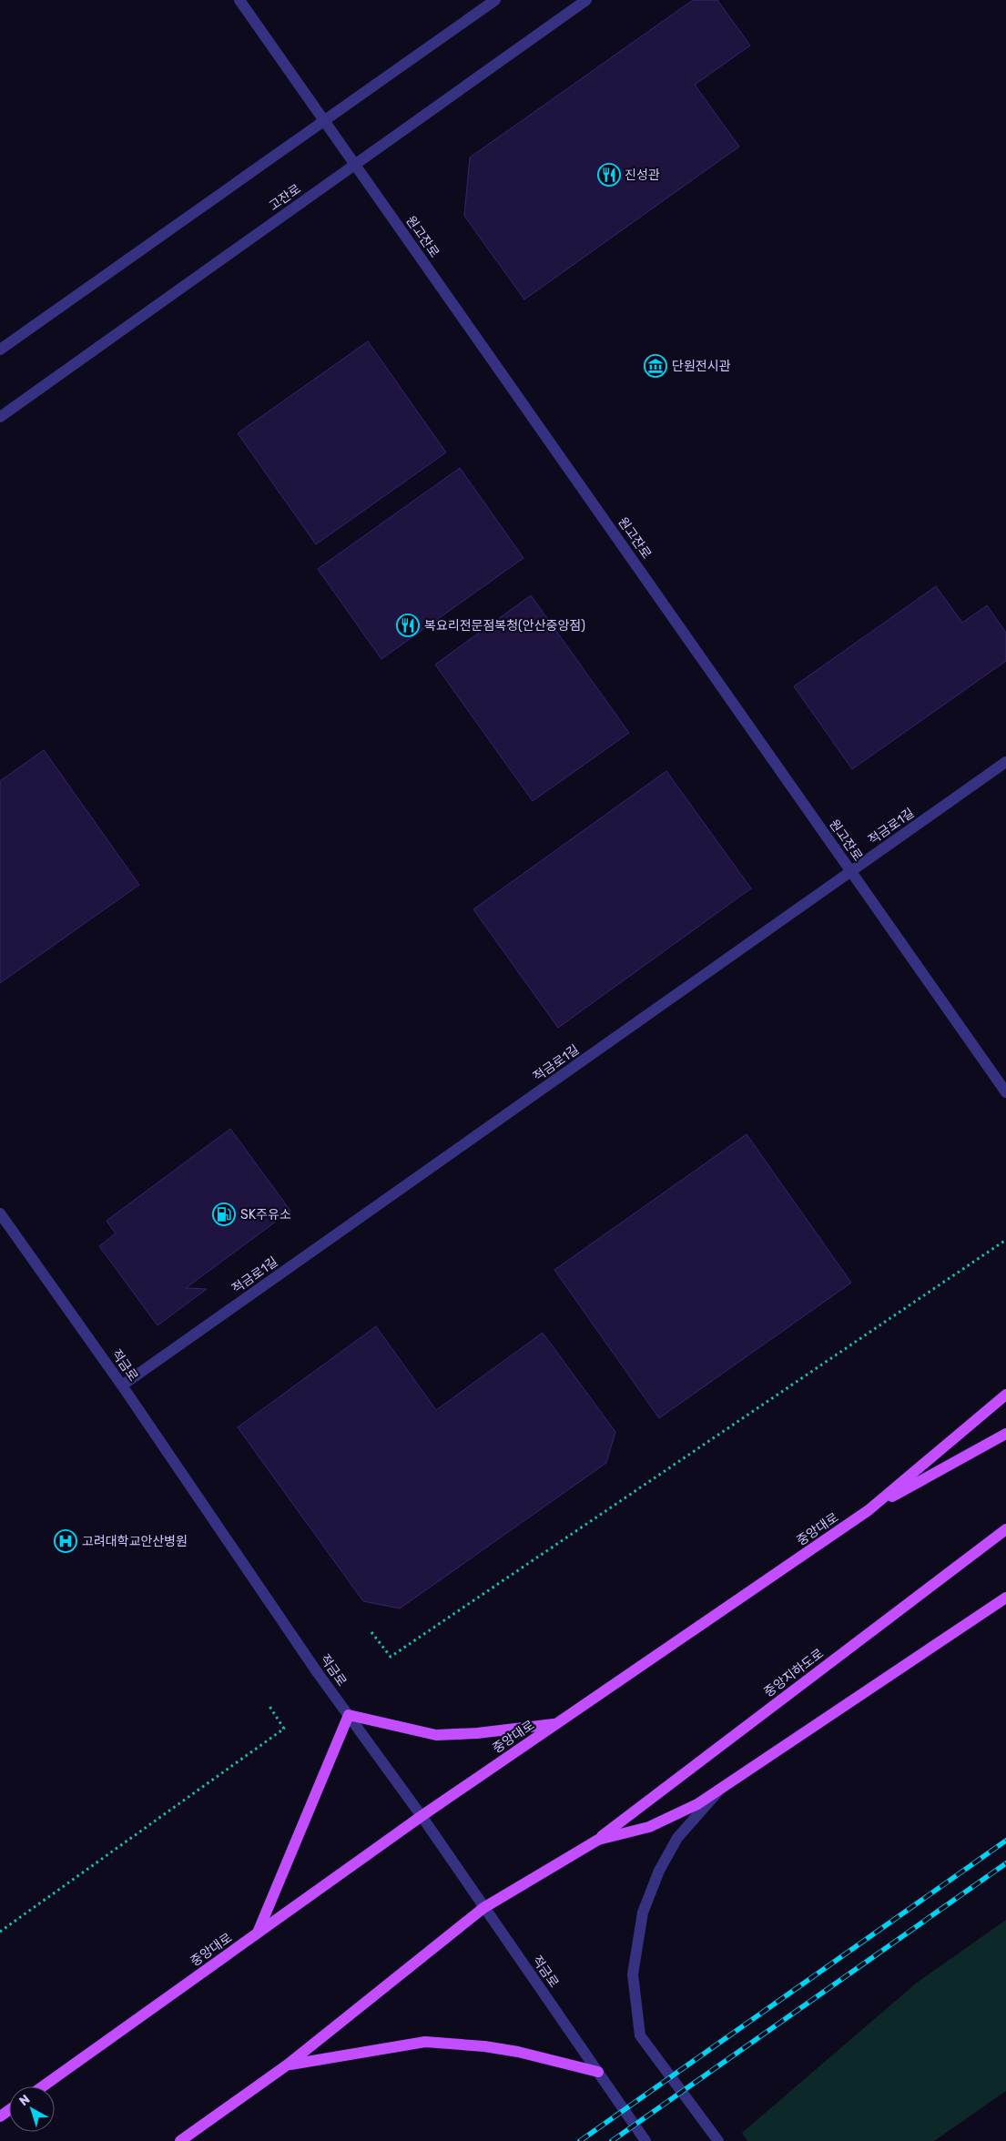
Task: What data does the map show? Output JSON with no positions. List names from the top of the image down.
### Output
{
  "streets": {
    "main road": ["중앙대로", "중앙지하도로"],
    "street": [
      "고잔로",
      "원고잔로",
      "적금로1길",
      "적금로"
    ]
  },
  "crossings": [
    ["고잔로", "원고잔로"],
    ["원고잔로", "적금로1길"],
    ["적금로1길", "적금로"],
    ["적금로", "중앙대로"]
  ],
  "places": {
    "restaurant": ["진성관", "복요리전문점복청(안산중앙점)"],
    "museum": ["단원전시관"],
    "fuel station": ["SK주유소"],
    "hospital": ["고려대학교안산병원"]
  },
  "north": "top left"
}
